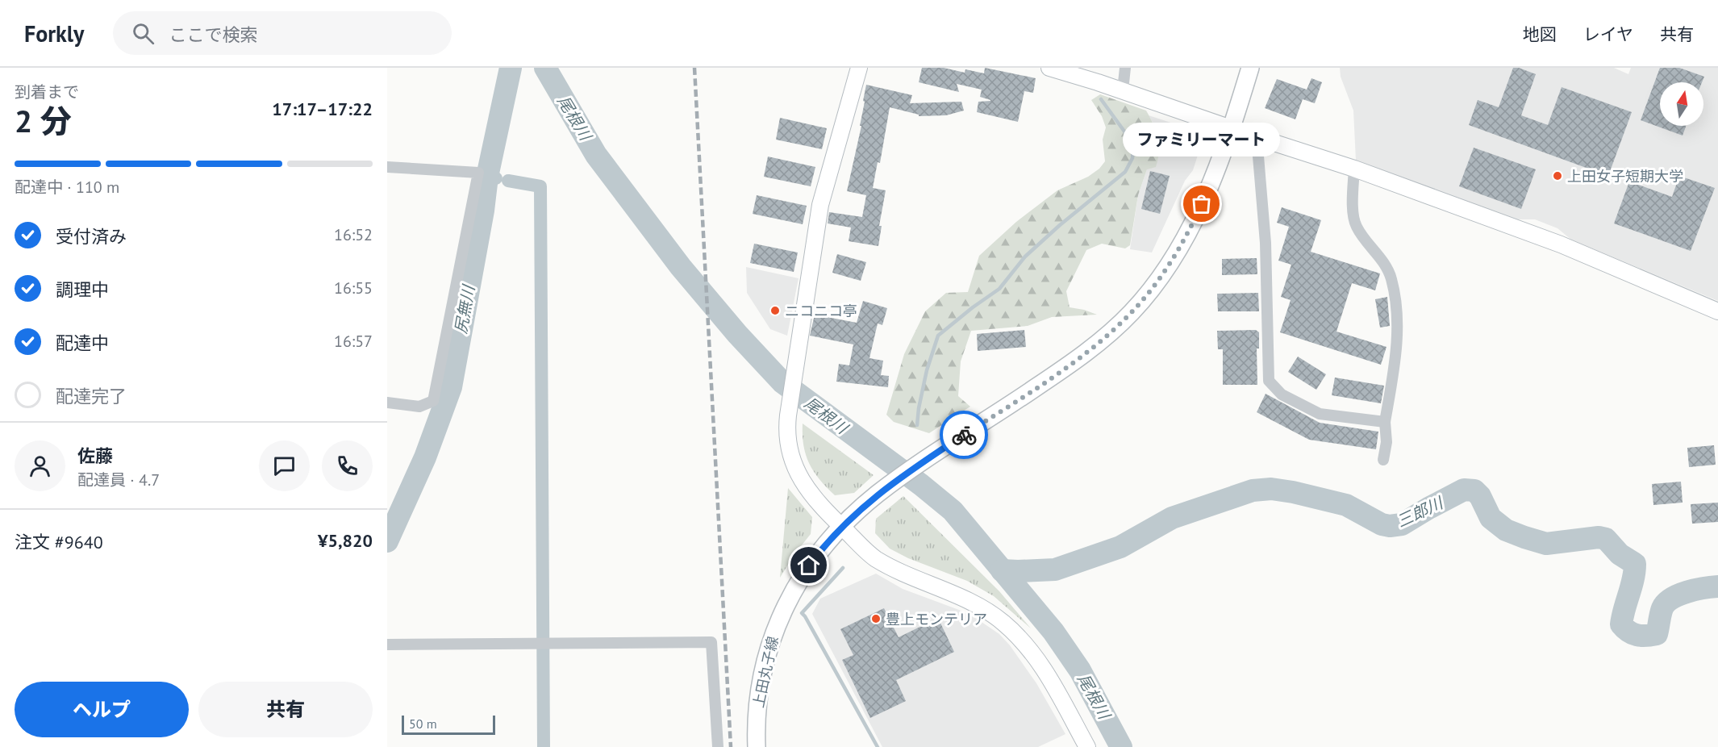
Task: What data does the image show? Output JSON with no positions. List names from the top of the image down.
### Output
{
  "streets": {
    "main road": ["上田丸子線"]
  },
  "water": ["尾根川", "尻無川", "三郎川"],
  "places": [
    "上田女子短期大学",
    "ファミリーマート",
    "ニコニコ亭",
    "豊上モンテリア"
  ],
  "scale_bar": "50 m",
  "north": "top",
  "page": {
    "header": "Forkly",
    "search": "ここで検索",
    "nav": ["地図", "レイヤ", "共有"],
    "heading": ["2 分", "到着まで", "17:17–17:22"],
    "panel": [
      "佐藤",
      "配達員 · 4.7",
      "注文 #9640",
      "¥5,820"
    ],
    "bubble": "ファミリーマート",
    "bar": "配達中 · 110 m",
    "list": [
      ["受付済み", "16:52"],
      ["調理中", "16:55"],
      ["配達中", "16:57"],
      "配達完了"
    ],
    "buttons": ["ヘルプ", "共有"],
    "scale": "50 m"
  }
}
